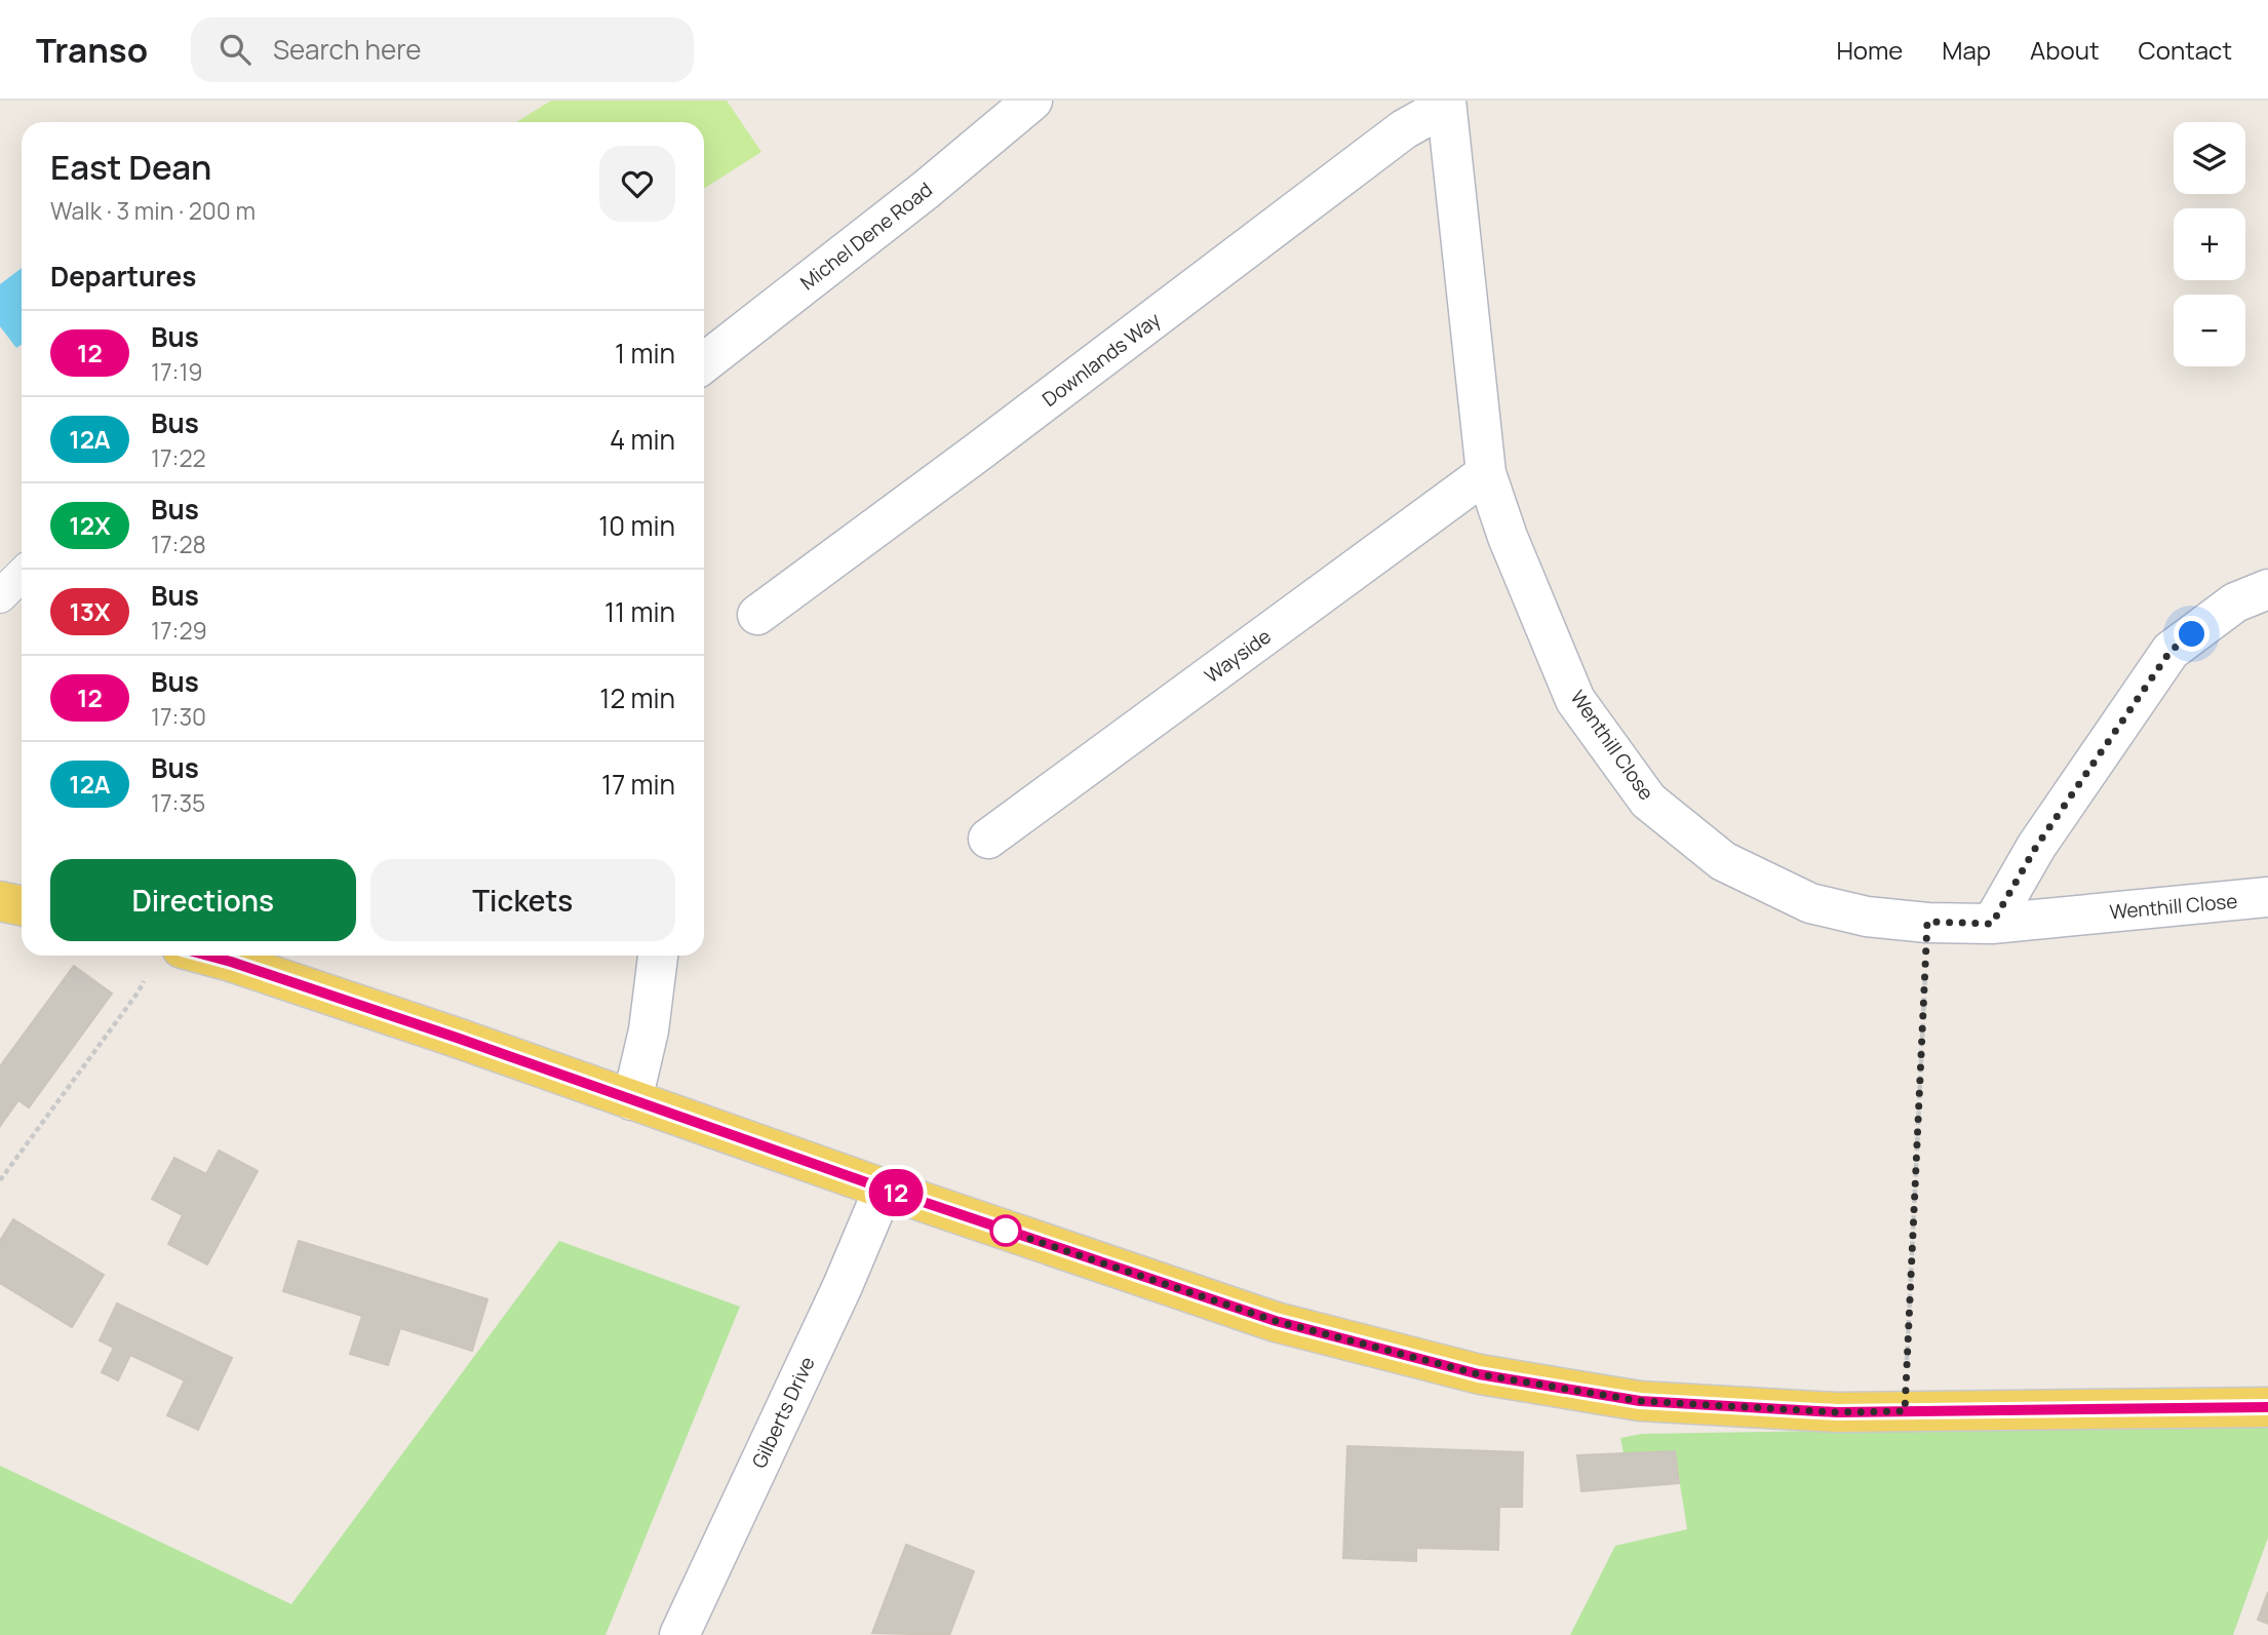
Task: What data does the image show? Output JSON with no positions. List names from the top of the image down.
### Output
{
  "streets": {
    "street": [
      "Michel Dene Road",
      "Downlands Way",
      "Wayside",
      "Wenthill Close",
      "Gilberts Drive"
    ]
  },
  "crossings": [
    ["Downlands Way", "Wenthill Close"],
    ["Wayside", "Wenthill Close"]
  ],
  "lines": ["bus line 12"],
  "page": {
    "header": "Transo",
    "search": "Search here",
    "nav": [
      "Home",
      "Map",
      "About",
      "Contact"
    ],
    "on_map": "12",
    "map_buttons": ["+", "−"],
    "heading": [
      ["East Dean", "Walk · 3 min · 200 m"],
      "Departures"
    ],
    "list": [
      {
        "mark": "12",
        "name": "Bus",
        "note": "17:19",
        "value": "1 min"
      },
      {
        "mark": "12A",
        "name": "Bus",
        "note": "17:22",
        "value": "4 min"
      },
      {
        "mark": "12X",
        "name": "Bus",
        "note": "17:28",
        "value": "10 min"
      },
      {
        "mark": "13X",
        "name": "Bus",
        "note": "17:29",
        "value": "11 min"
      },
      {
        "mark": "12",
        "name": "Bus",
        "note": "17:30",
        "value": "12 min"
      },
      {
        "mark": "12A",
        "name": "Bus",
        "note": "17:35",
        "value": "17 min"
      }
    ],
    "buttons": ["Directions", "Tickets"]
  }
}
